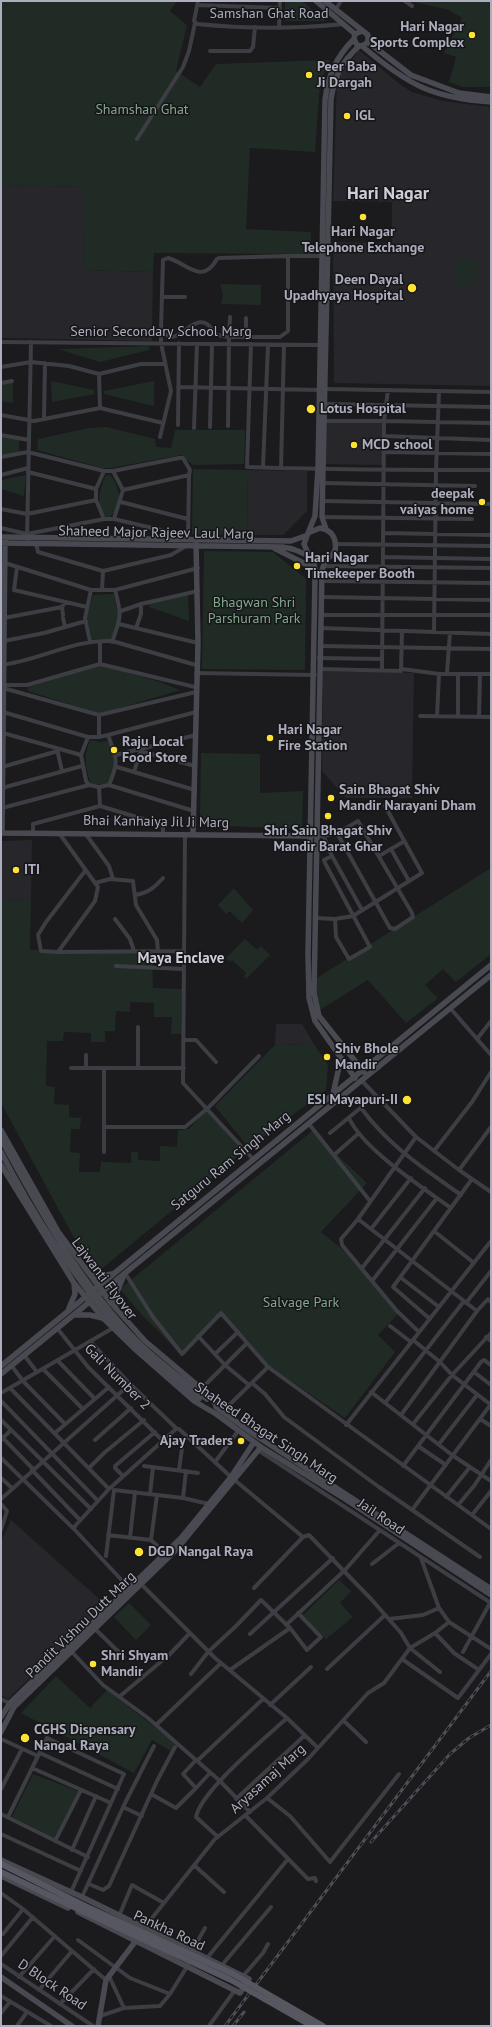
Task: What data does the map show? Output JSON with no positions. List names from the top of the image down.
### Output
{
  "streets": {
    "main road": ["Pankha Road"],
    "street": [
      "Samshan Ghat Road",
      "Senior Secondary School Marg",
      "Shaheed Major Rajeev Laul Marg",
      "Bhai Kanhaiya Jil Ji Marg",
      "Satguru Ram Singh Marg",
      "Lajwanti Flyover",
      "Gali Number 2",
      "Shaheed Bhagat Singh Marg",
      "Jail Road",
      "Pandit Vishnu Dutt Marg",
      "Aryasamaj Marg",
      "D Block Road"
    ]
  },
  "crossings": [
    ["Satguru Ram Singh Marg", "Shaheed Bhagat Singh Marg"],
    ["Lajwanti Flyover", "Shaheed Bhagat Singh Marg"],
    ["Shaheed Bhagat Singh Marg", "Jail Road"],
    ["Shaheed Bhagat Singh Marg", "Pandit Vishnu Dutt Marg"],
    ["Jail Road", "Pandit Vishnu Dutt Marg"]
  ],
  "districts": ["Hari Nagar", "Maya Enclave"],
  "parks": ["Shamshan Ghat", "Bhagwan Shri Parshuram Park", "Salvage Park"],
  "places": [
    "Hari Nagar Sports Complex",
    "Peer Baba Ji Dargah",
    "IGL",
    "Hari Nagar Telephone Exchange",
    "Deen Dayal Upadhyaya Hospital",
    "Lotus Hospital",
    "MCD school",
    "deepak vaiyas home",
    "Hari Nagar Timekeeper Booth",
    "Hari Nagar Fire Station",
    "Raju Local Food Store",
    "Sain Bhagat Shiv Mandir Narayani Dham",
    "Shri Sain Bhagat Shiv Mandir Barat Ghar",
    "ITI",
    "Shiv Bhole Mandir",
    "ESI Mayapuri-II",
    "Ajay Traders",
    "DGD Nangal Raya",
    "Shri Shyam Mandir",
    "CGHS Dispensary Nangal Raya"
  ]
}
